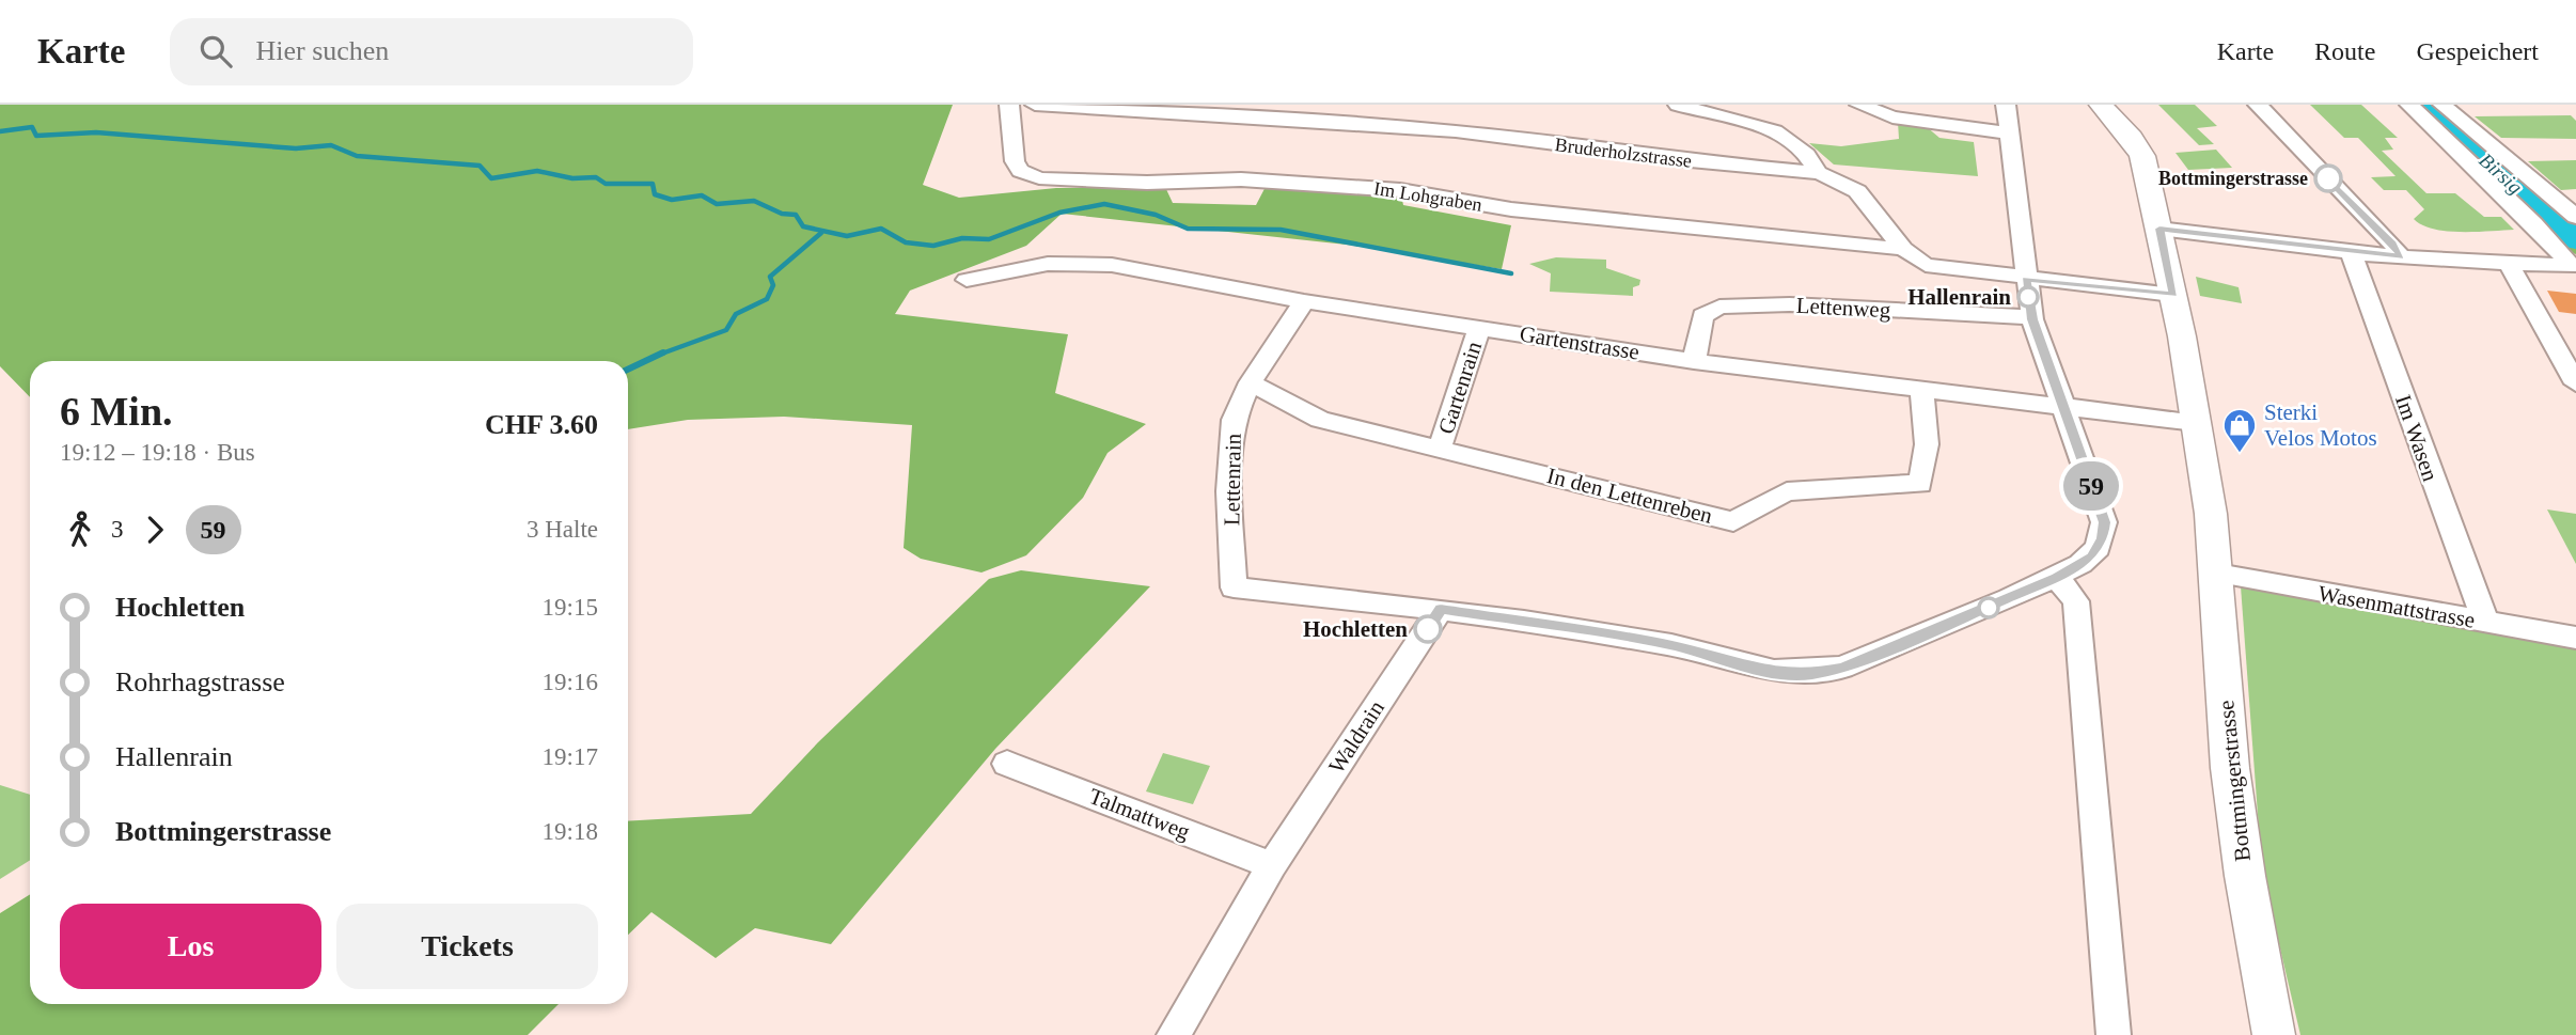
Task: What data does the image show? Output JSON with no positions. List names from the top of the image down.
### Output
{
  "streets": {
    "main road": ["Bottmingerstrasse"],
    "street": [
      "Bruderholzstrasse",
      "Im Lohgraben",
      "Lettenweg",
      "Gartenstrasse",
      "Gartenrain",
      "Im Wasen",
      "Lettenrain",
      "In den Lettenreben",
      "Wasenmattstrasse",
      "Waldrain",
      "Talmattweg"
    ]
  },
  "crossings": [
    ["Bruderholzstrasse", "Im Lohgraben"],
    ["Bruderholzstrasse", "Bottmingerstrasse"],
    ["Lettenweg", "Gartenstrasse"],
    ["Gartenstrasse", "Gartenrain"],
    ["Gartenstrasse", "Lettenrain"],
    ["Gartenstrasse", "In den Lettenreben"],
    ["Gartenstrasse", "Bottmingerstrasse"],
    ["Gartenrain", "In den Lettenreben"],
    ["Im Wasen", "Wasenmattstrasse"],
    ["Lettenrain", "In den Lettenreben"],
    ["Lettenrain", "Waldrain"],
    ["Wasenmattstrasse", "Bottmingerstrasse"],
    ["Waldrain", "Talmattweg"]
  ],
  "water": ["Birsig"],
  "places": {
    "other": ["Bottmingerstrasse", "Hallenrain", "Hochletten"],
    "shop": ["Sterki Velos Motos"]
  },
  "lines": ["bus line 59"],
  "page": {
    "header": "Karte",
    "search": "Hier suchen",
    "nav": ["Karte", "Route", "Gespeichert"],
    "on_map": "59",
    "heading": ["6 Min.", "19:12 – 19:18 · Bus", "CHF 3.60"],
    "legs": ["3", "59", "3 Halte"],
    "list": [
      {
        "name": "Hochletten",
        "value": "19:15"
      },
      {
        "name": "Rohrhagstrasse",
        "value": "19:16"
      },
      {
        "name": "Hallenrain",
        "value": "19:17"
      },
      {
        "name": "Bottmingerstrasse",
        "value": "19:18"
      }
    ],
    "buttons": ["Los", "Tickets"]
  }
}
